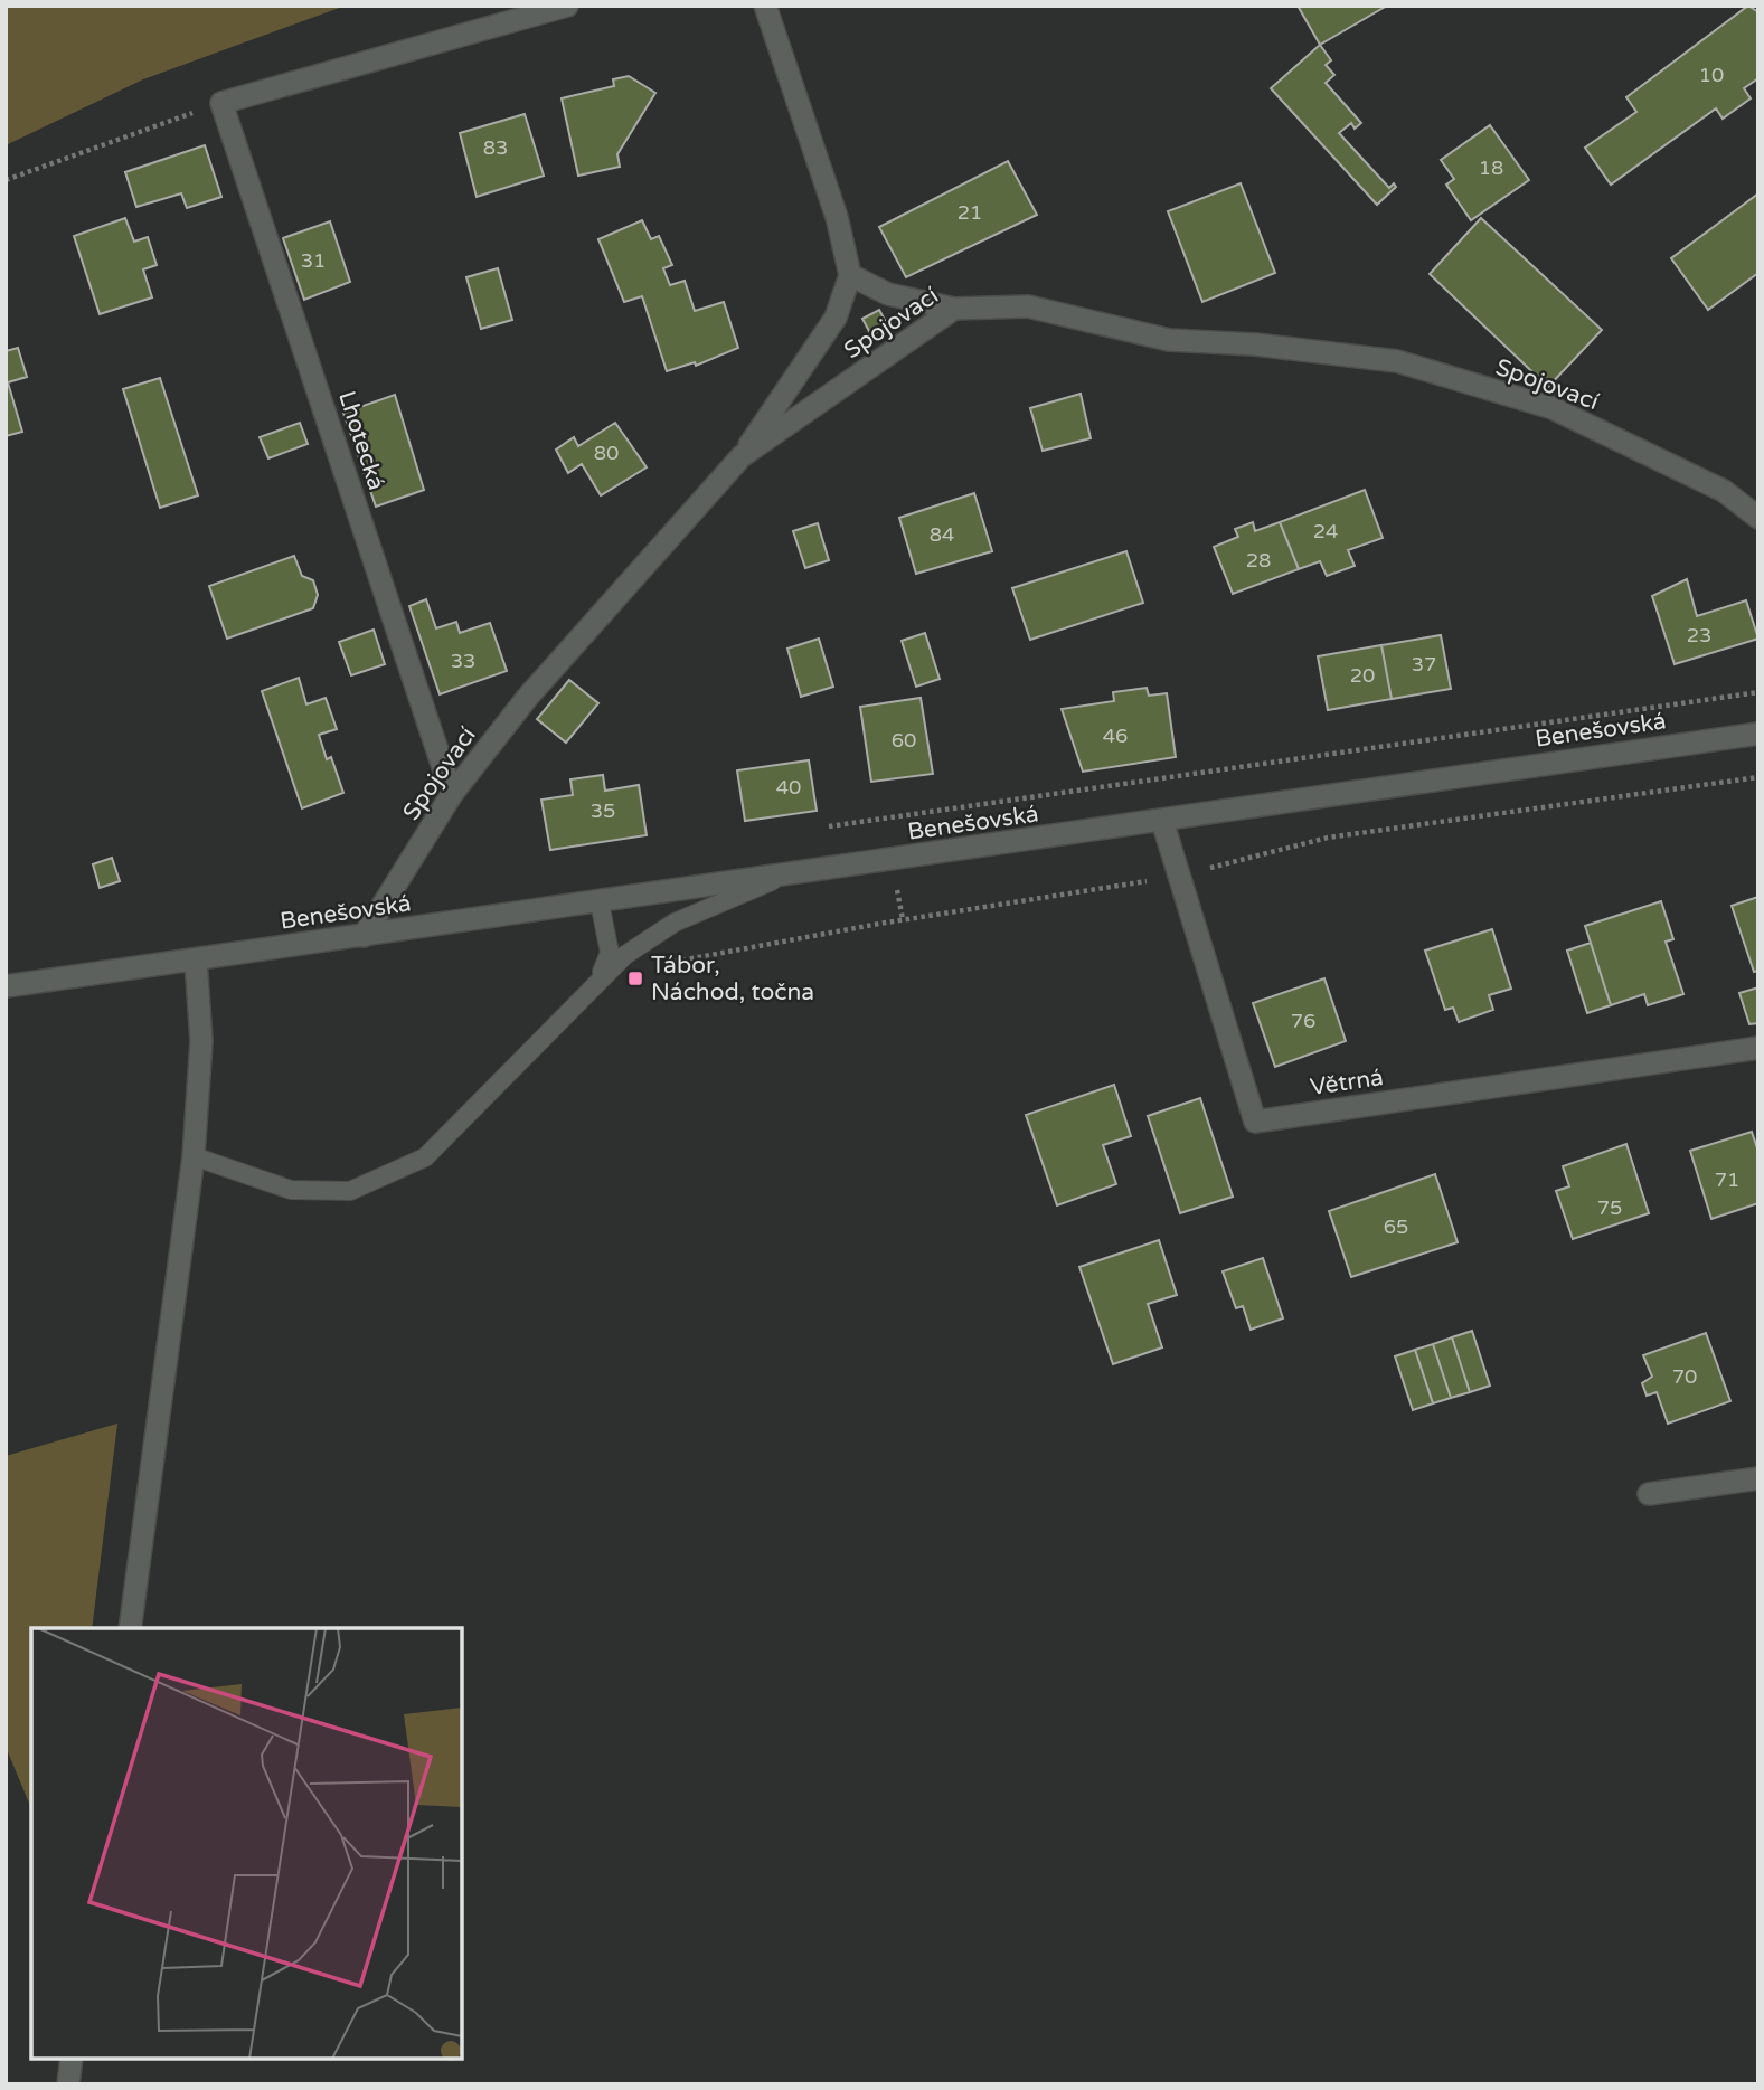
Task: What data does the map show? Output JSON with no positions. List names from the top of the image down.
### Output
{
  "streets": {
    "street": [
      "Spojovací",
      "Lhotecká",
      "Benešovská",
      "Větrná"
    ]
  },
  "crossings": [
    ["Spojovací", "Lhotecká"],
    ["Spojovací", "Benešovská"],
    ["Benešovská", "Větrná"]
  ],
  "places": {
    "transit": ["Tábor, Náchod, točna"]
  },
  "house_numbers": [
    "10",
    "83",
    "18",
    "21",
    "31",
    "80",
    "24",
    "84",
    "28",
    "23",
    "33",
    "37",
    "20",
    "46",
    "60",
    "40",
    "35",
    "76",
    "71",
    "75",
    "65",
    "70"
  ]
}
